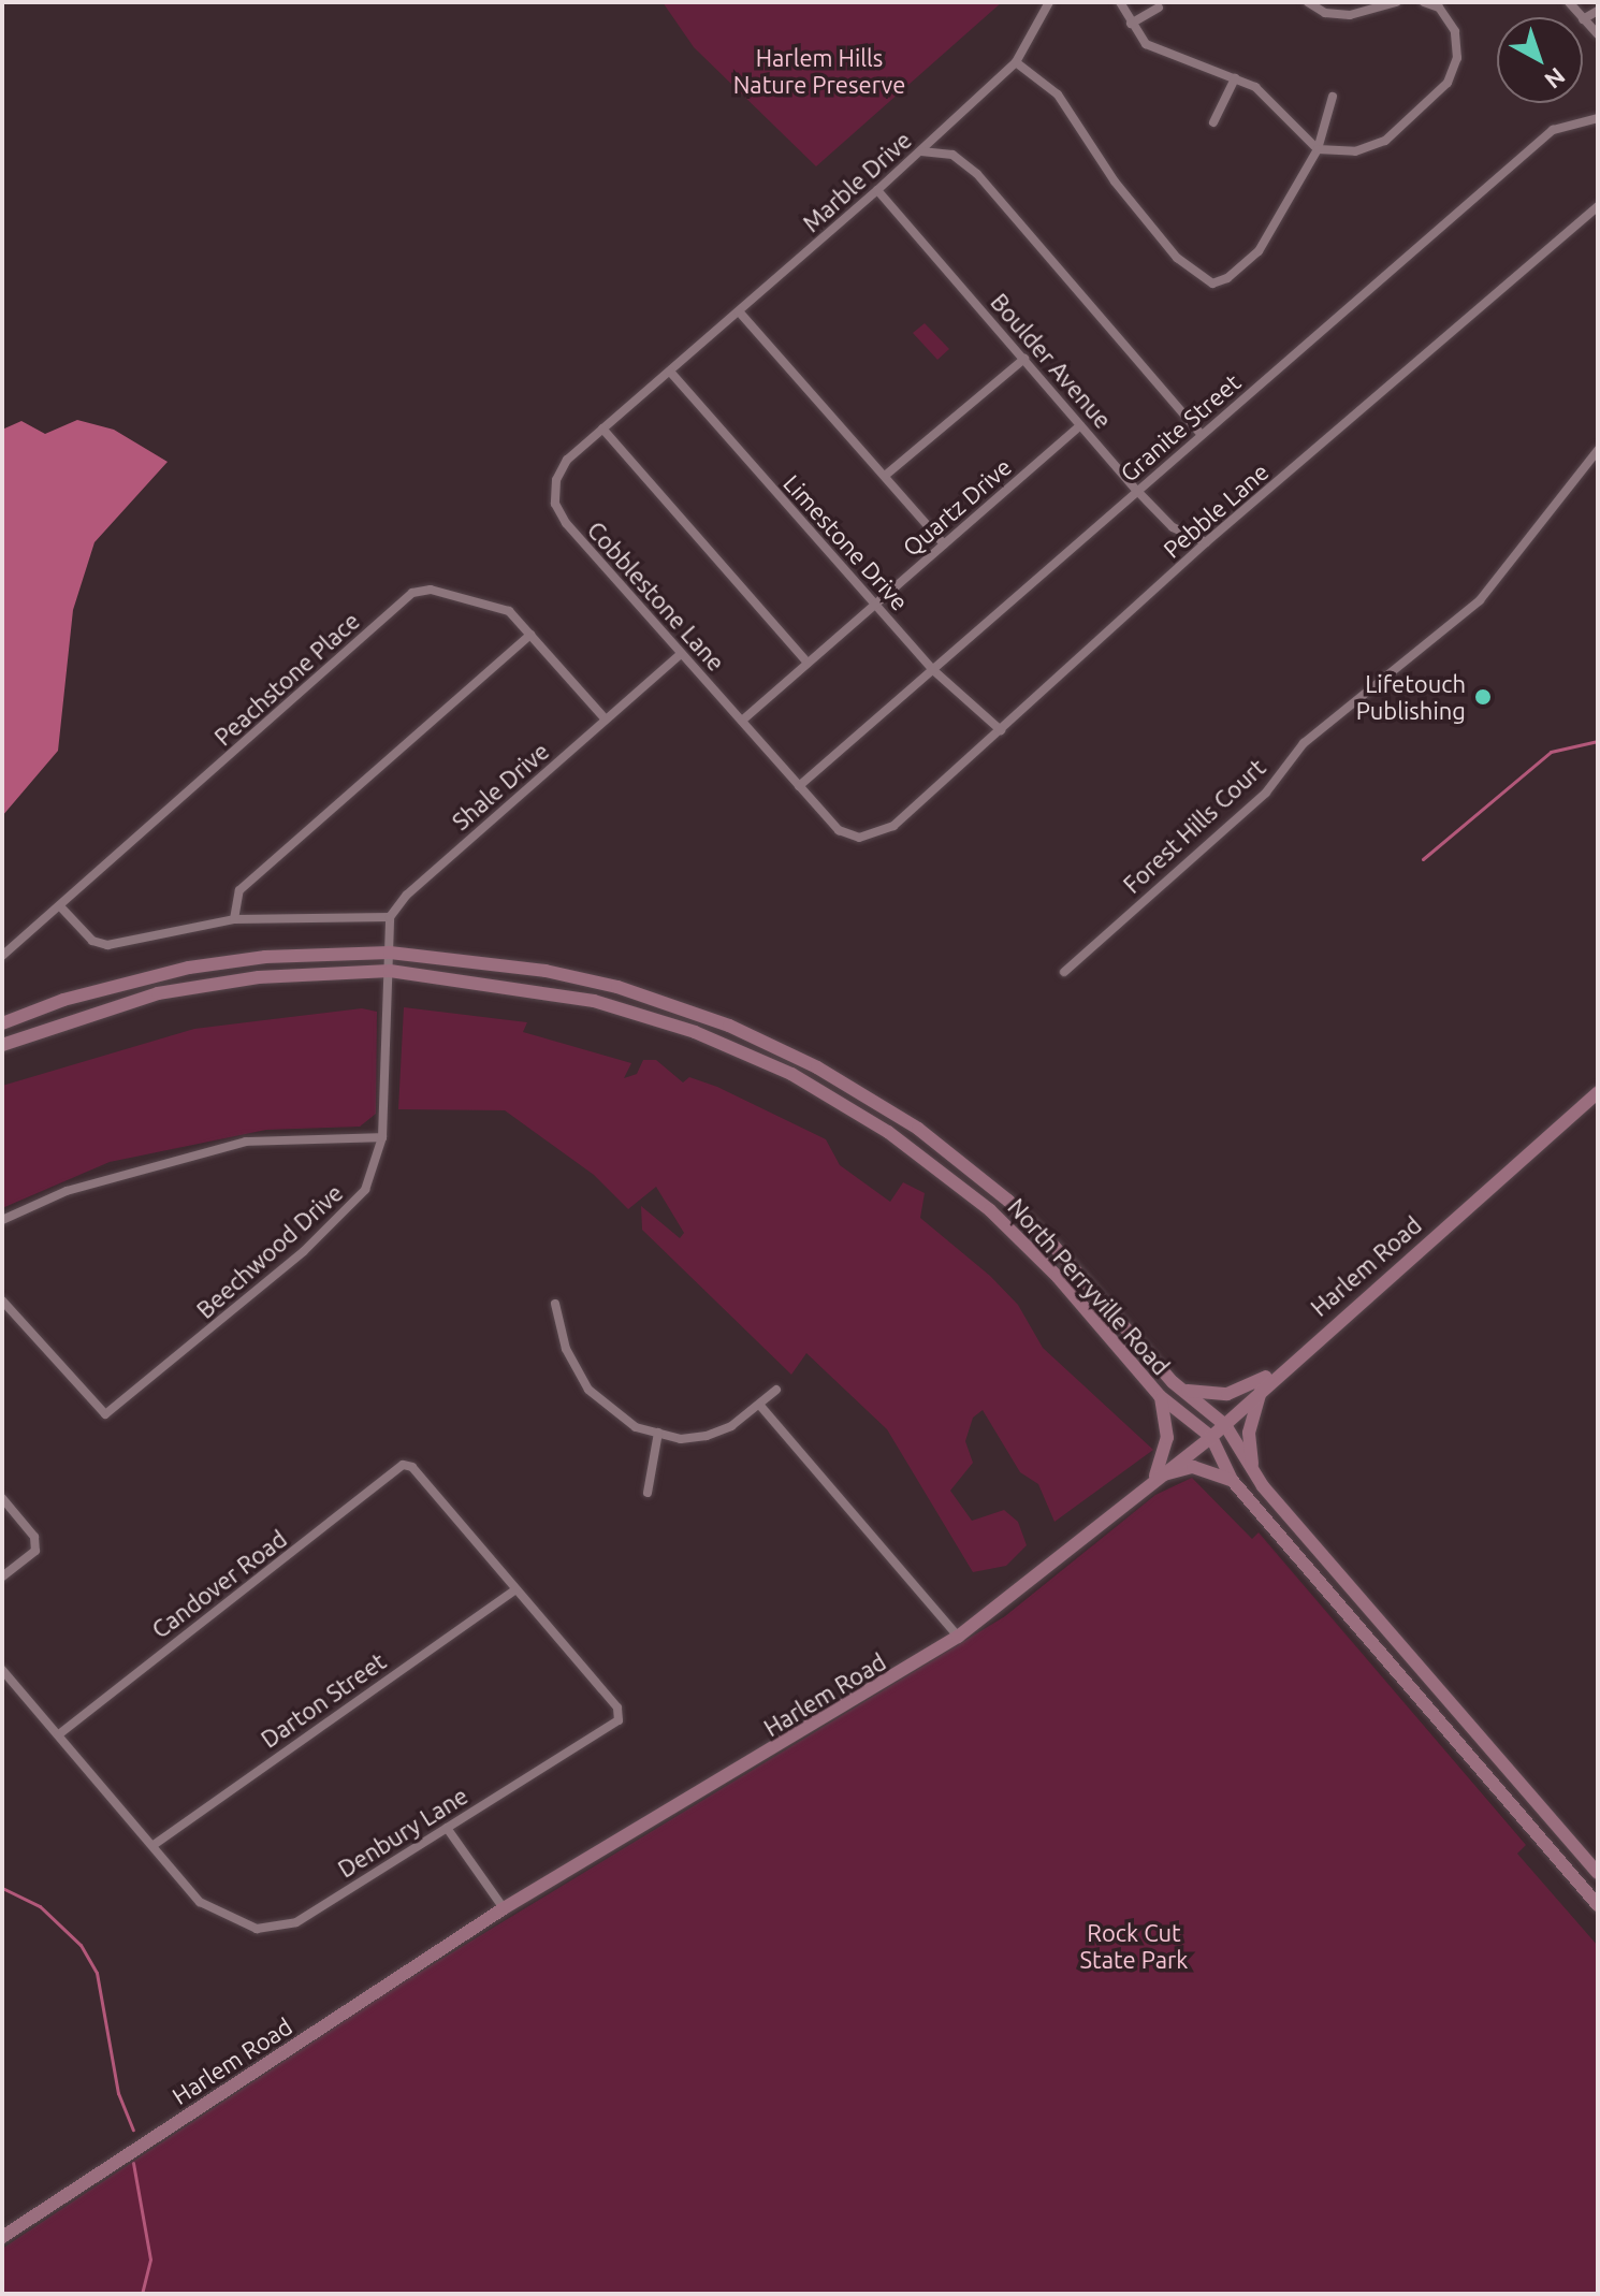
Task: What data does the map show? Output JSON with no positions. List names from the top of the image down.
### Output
{
  "streets": {
    "main road": ["Harlem Road", "North Perryville Road"],
    "street": [
      "Marble Drive",
      "Boulder Avenue",
      "Granite Street",
      "Quartz Drive",
      "Pebble Lane",
      "Limestone Drive",
      "Cobblestone Lane",
      "Peachstone Place",
      "Shale Drive",
      "Forest Hills Court",
      "Beechwood Drive",
      "Candover Road",
      "Darton Street",
      "Denbury Lane"
    ]
  },
  "crossings": [
    ["Marble Drive", "Boulder Avenue"],
    ["Marble Drive", "Limestone Drive"],
    ["Marble Drive", "Cobblestone Lane"],
    ["Boulder Avenue", "Granite Street"],
    ["Boulder Avenue", "Quartz Drive"],
    ["Boulder Avenue", "Pebble Lane"],
    ["Granite Street", "Limestone Drive"],
    ["Granite Street", "Cobblestone Lane"],
    ["Quartz Drive", "Limestone Drive"],
    ["Quartz Drive", "Cobblestone Lane"],
    ["Pebble Lane", "Limestone Drive"],
    ["Pebble Lane", "Cobblestone Lane"],
    ["Limestone Drive", "Cobblestone Lane"],
    ["Cobblestone Lane", "Shale Drive"],
    ["Peachstone Place", "Shale Drive"],
    ["Beechwood Drive", "North Perryville Road"],
    ["Harlem Road", "North Perryville Road"],
    ["Candover Road", "Darton Street"],
    ["Candover Road", "Denbury Lane"],
    ["Darton Street", "Denbury Lane"]
  ],
  "parks": ["Harlem Hills Nature Preserve", "Rock Cut State Park"],
  "places": ["Lifetouch Publishing"],
  "north": "bottom right"
}
